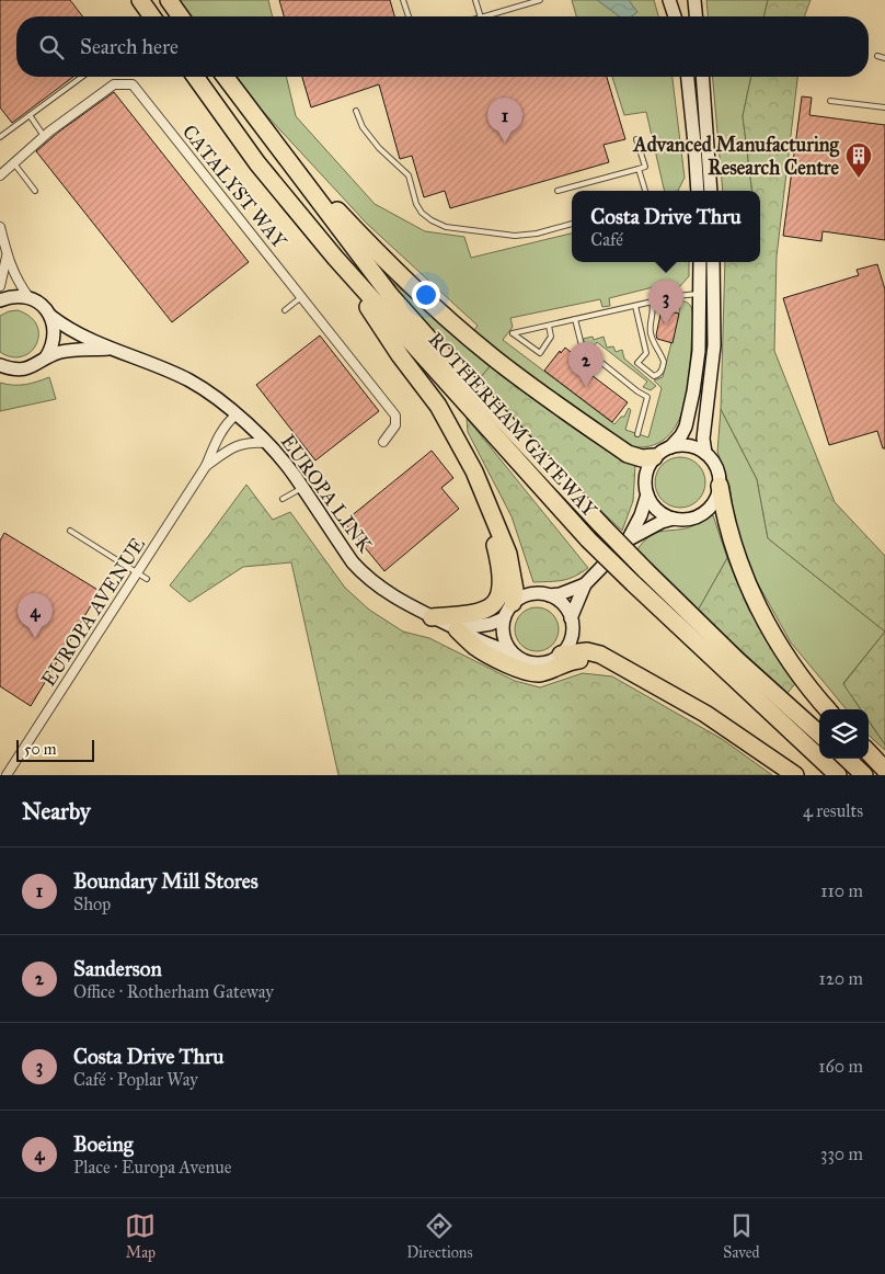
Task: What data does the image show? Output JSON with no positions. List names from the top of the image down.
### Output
{
  "streets": {
    "highway": ["ROTHERHAM GATEWAY"],
    "main road": ["EUROPA LINK"],
    "street": ["CATALYST WAY", "EUROPA AVENUE"]
  },
  "crossings": [
    ["EUROPA LINK", "EUROPA AVENUE"]
  ],
  "places": {
    "building": ["Advanced Manufacturing Research Centre"]
  },
  "scale_bar": "50 m",
  "page": {
    "search": "Search here",
    "pins": [
      "1",
      "3",
      "2",
      "4"
    ],
    "popup": ["Costa Drive Thru", "Café"],
    "scale": "50 m",
    "heading": ["Nearby", "4 results"],
    "list": [
      {
        "mark": "1",
        "name": "Boundary Mill Stores",
        "note": "Shop",
        "value": "110 m"
      },
      {
        "mark": "2",
        "name": "Sanderson",
        "note": "Office · Rotherham Gateway",
        "value": "120 m"
      },
      {
        "mark": "3",
        "name": "Costa Drive Thru",
        "note": "Café · Poplar Way",
        "value": "160 m"
      },
      {
        "mark": "4",
        "name": "Boeing",
        "note": "Place · Europa Avenue",
        "value": "330 m"
      }
    ],
    "nav": ["Map", "Directions", "Saved"]
  }
}
